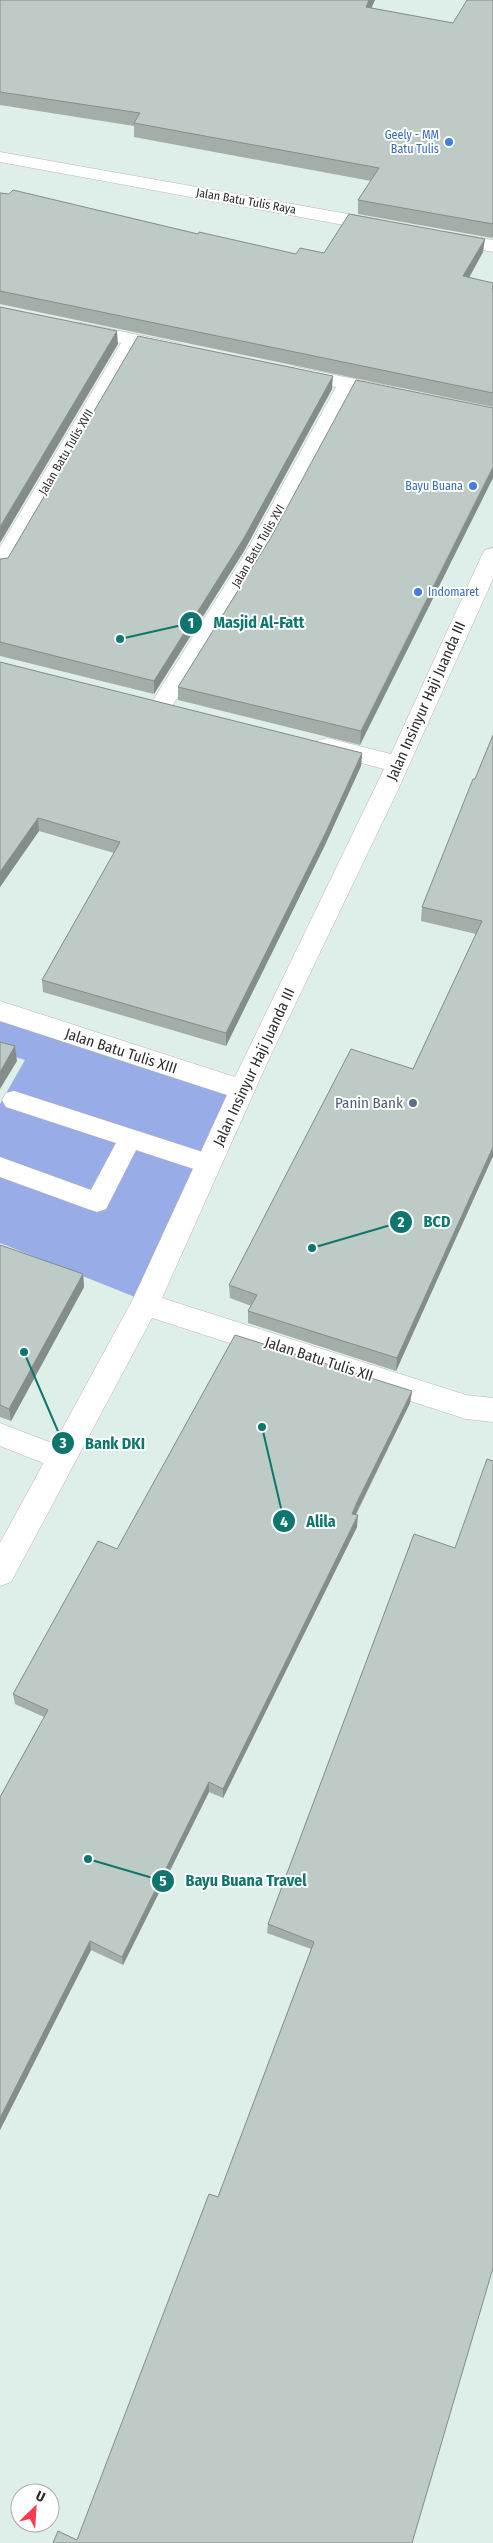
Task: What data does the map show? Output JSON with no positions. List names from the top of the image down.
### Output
{
  "streets": {
    "street": [
      "Jalan Batu Tulis Raya",
      "Jalan Batu Tulis XVII",
      "Jalan Batu Tulis XVI",
      "Jalan Insinyur Haji Juanda III",
      "Jalan Batu Tulis XIII",
      "Jalan Batu Tulis XII"
    ]
  },
  "crossings": [
    ["Jalan Insinyur Haji Juanda III", "Jalan Batu Tulis XIII"],
    ["Jalan Insinyur Haji Juanda III", "Jalan Batu Tulis XII"]
  ],
  "places": [
    "Geely - MM Batu Tulis",
    "Bayu Buana",
    "Indomaret",
    "Masjid Al-Fatt",
    "Panin Bank",
    "BCD",
    "Bank DKI",
    "Alila",
    "Bayu Buana Travel"
  ],
  "north": "top right"
}
